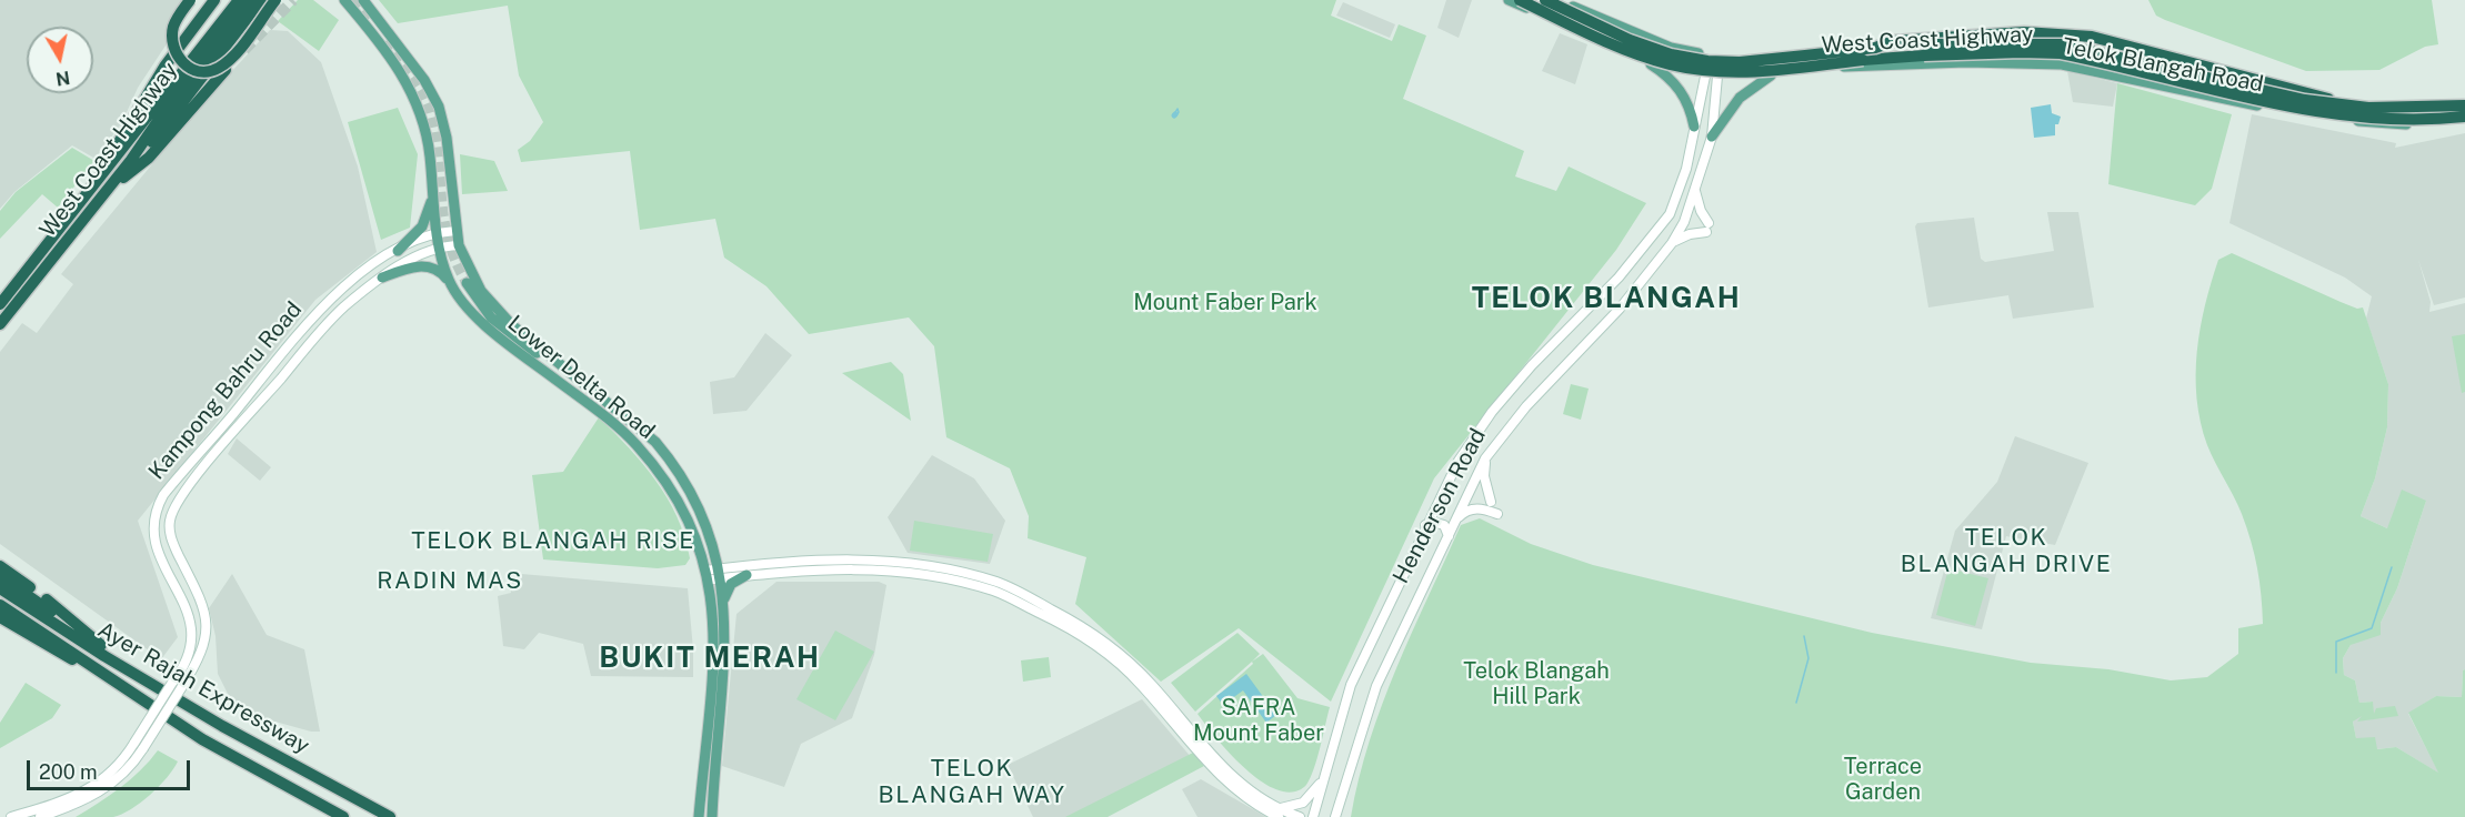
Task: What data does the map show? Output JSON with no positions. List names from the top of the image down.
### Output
{
  "streets": {
    "highway": ["West Coast Highway", "Ayer Rajah Expressway"],
    "main road": [
      "Telok Blangah Road",
      "Lower Delta Road",
      "Kampong Bahru Road",
      "Henderson Road"
    ]
  },
  "crossings": [
    ["West Coast Highway", "Telok Blangah Road"],
    ["Telok Blangah Road", "Henderson Road"],
    ["Lower Delta Road", "Kampong Bahru Road"]
  ],
  "districts": [
    "TELOK BLANGAH",
    "TELOK BLANGAH DRIVE",
    "TELOK BLANGAH RISE",
    "RADIN MAS",
    "BUKIT MERAH",
    "TELOK BLANGAH WAY"
  ],
  "parks": [
    "Mount Faber Park",
    "Telok Blangah Hill Park",
    "SAFRA Mount Faber",
    "Terrace Garden"
  ],
  "scale_bar": "200 m",
  "north": "bottom"
}
